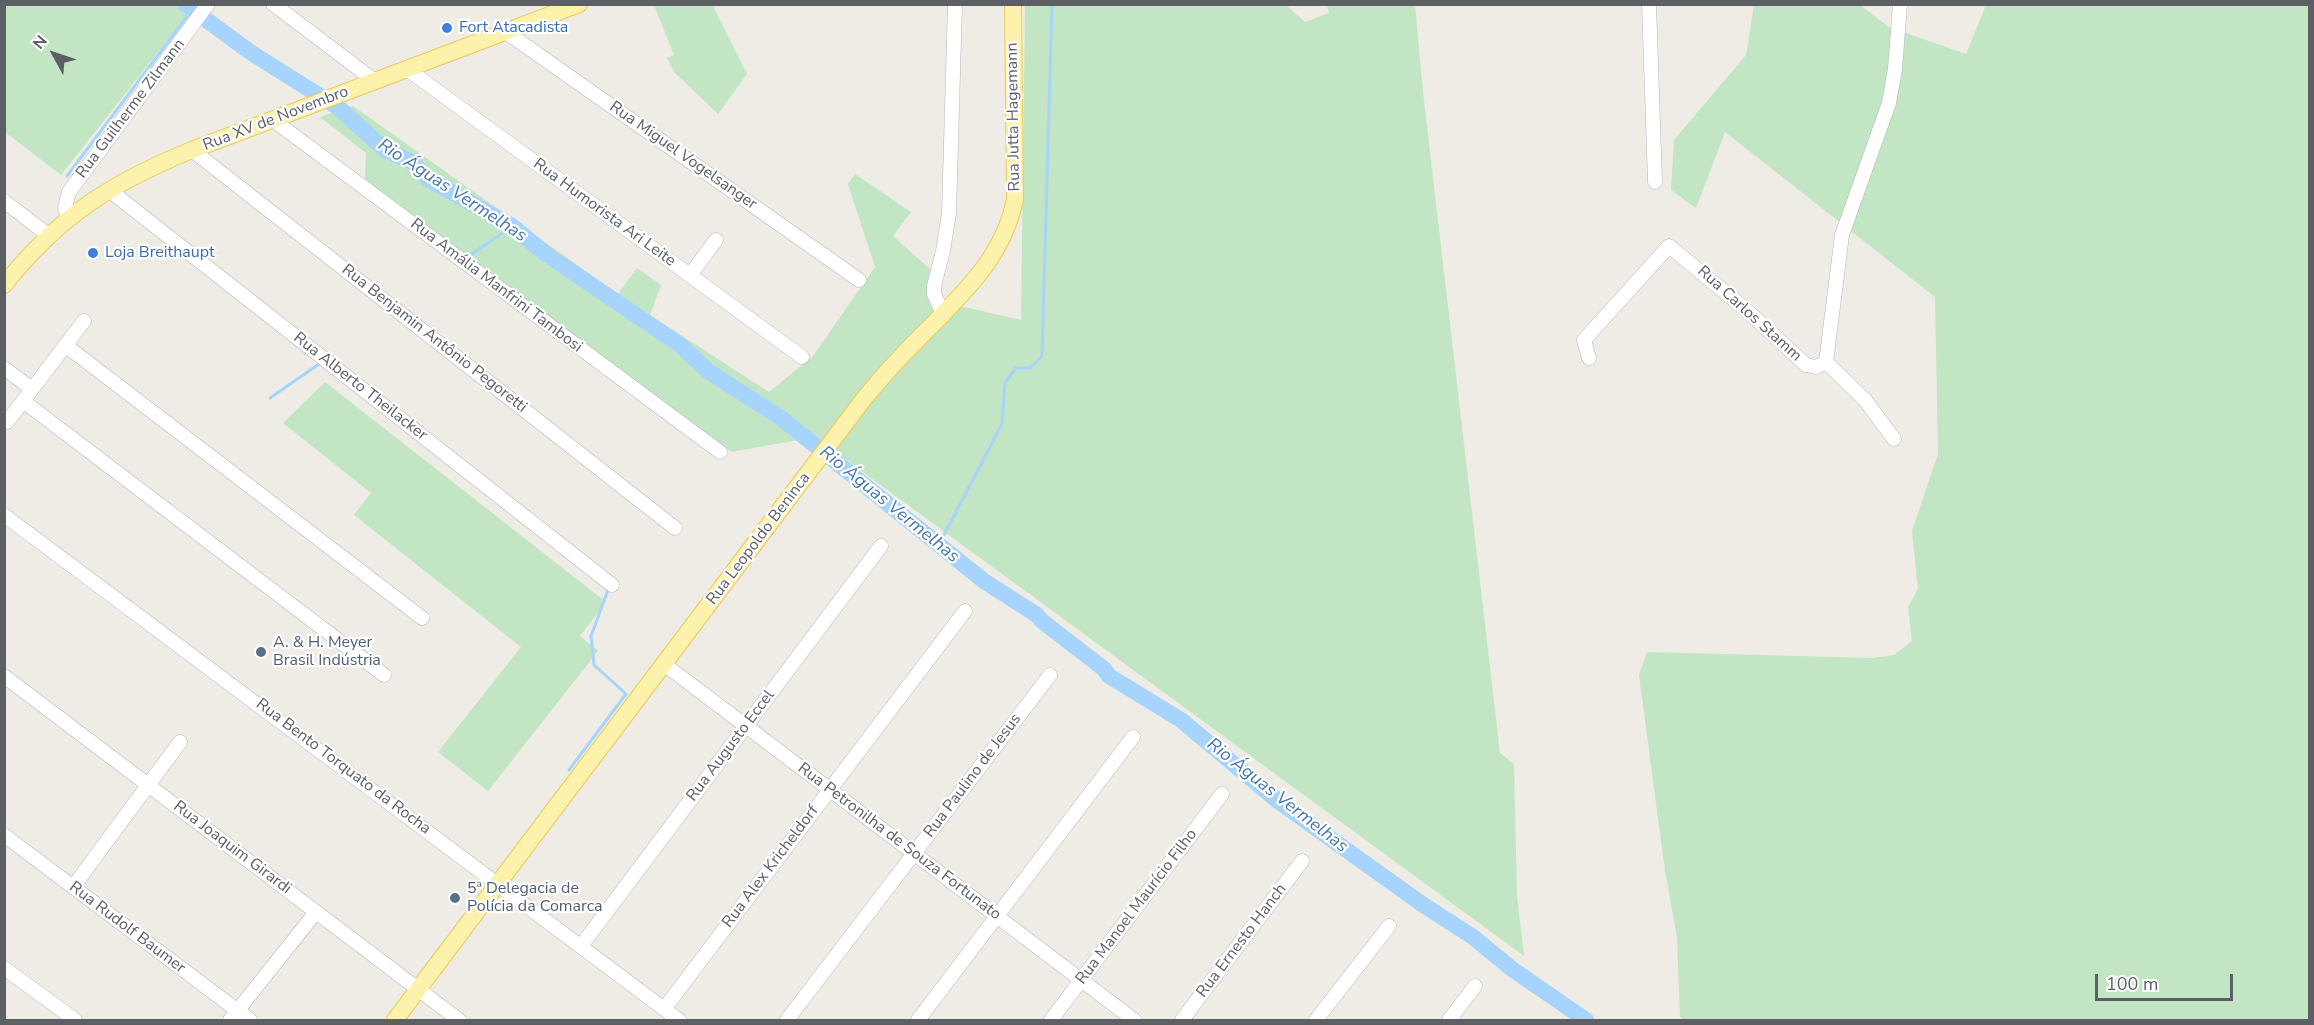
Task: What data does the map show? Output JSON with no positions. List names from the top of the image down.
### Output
{
  "streets": {
    "main road": ["Rua Jutta Hagemann", "Rua XV de Novembro", "Rua Leopoldo Beninca"],
    "street": [
      "Rua Guilherme Zilmann",
      "Rua Miguel Vogelsanger",
      "Rua Humorista Ari Leite",
      "Rua Amália Manfrini Tambosi",
      "Rua Carlos Stamm",
      "Rua Benjamin Antônio Pegoretti",
      "Rua Alberto Theilacker",
      "Rua Augusto Eccel",
      "Rua Bento Torquato da Rocha",
      "Rua Paulino de Jesus",
      "Rua Petronilha de Souza Fortunato",
      "Rua Joaquim Girardi",
      "Rua Alex Kricheldorf",
      "Rua Manoel Maurício Filho",
      "Rua Rudolf Baumer",
      "Rua Ernesto Hanch"
    ]
  },
  "crossings": [
    ["Rua Guilherme Zilmann", "Rua XV de Novembro"],
    ["Rua Jutta Hagemann", "Rua Leopoldo Beninca"],
    ["Rua XV de Novembro", "Rua Miguel Vogelsanger"],
    ["Rua XV de Novembro", "Rua Humorista Ari Leite"],
    ["Rua XV de Novembro", "Rua Amália Manfrini Tambosi"],
    ["Rua XV de Novembro", "Rua Benjamin Antônio Pegoretti"],
    ["Rua XV de Novembro", "Rua Alberto Theilacker"],
    ["Rua Leopoldo Beninca", "Rua Bento Torquato da Rocha"],
    ["Rua Leopoldo Beninca", "Rua Petronilha de Souza Fortunato"],
    ["Rua Leopoldo Beninca", "Rua Joaquim Girardi"],
    ["Rua Augusto Eccel", "Rua Bento Torquato da Rocha"],
    ["Rua Augusto Eccel", "Rua Petronilha de Souza Fortunato"],
    ["Rua Bento Torquato da Rocha", "Rua Alex Kricheldorf"],
    ["Rua Paulino de Jesus", "Rua Petronilha de Souza Fortunato"],
    ["Rua Petronilha de Souza Fortunato", "Rua Alex Kricheldorf"],
    ["Rua Petronilha de Souza Fortunato", "Rua Manoel Maurício Filho"]
  ],
  "water": ["Rio Águas Vermelhas"],
  "places": [
    "Fort Atacadista",
    "Loja Breithaupt",
    "A. & H. Meyer Brasil Indústria",
    "5ª Delegacia de Polícia da Comarca"
  ],
  "scale_bar": "100 m",
  "north": "top left"
}
